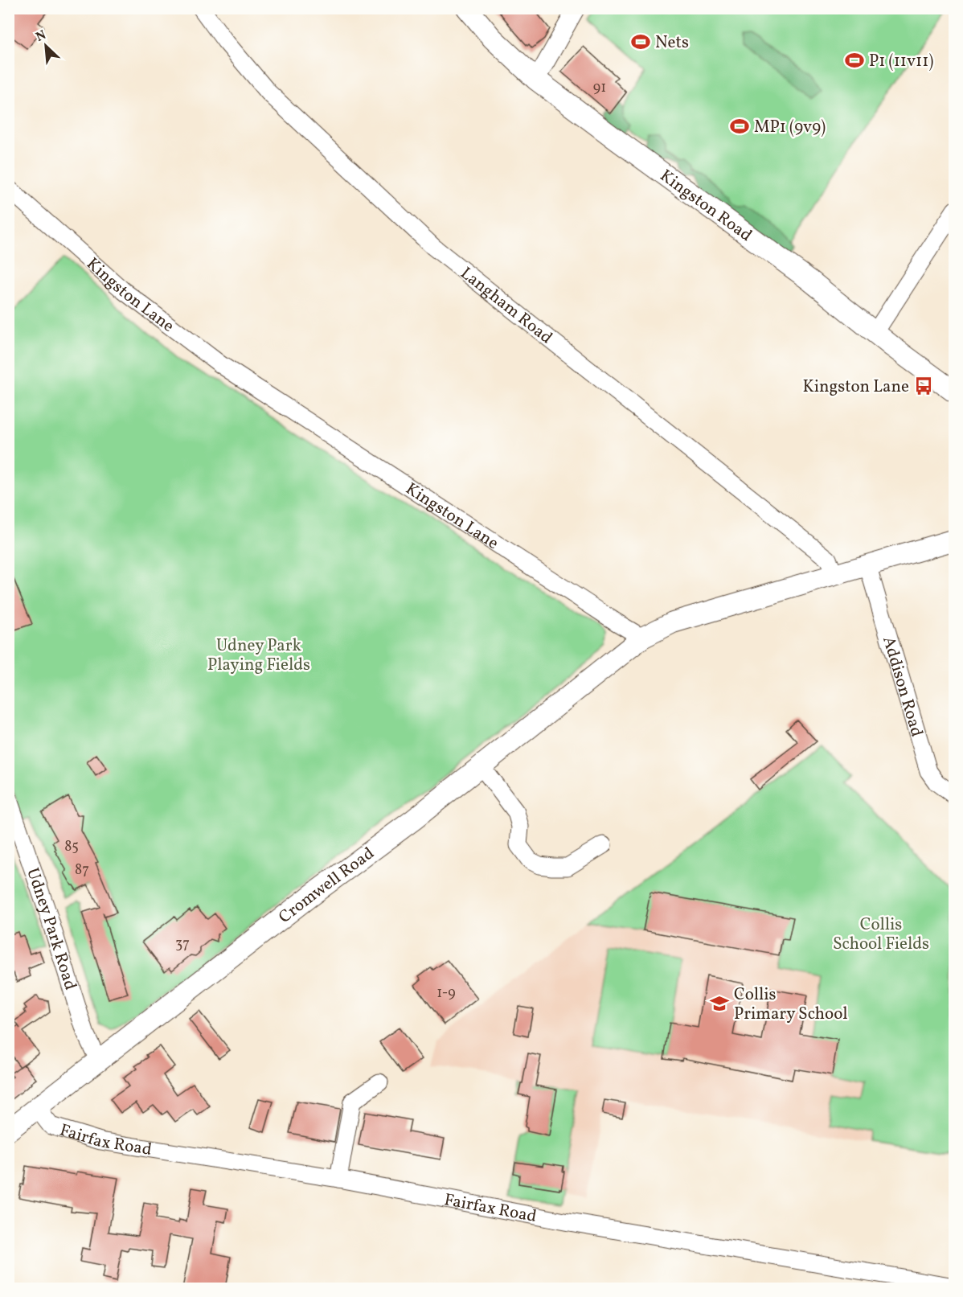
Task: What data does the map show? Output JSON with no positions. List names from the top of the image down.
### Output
{
  "streets": {
    "main road": ["Kingston Road", "Cromwell Road"],
    "street": [
      "Kingston Lane",
      "Langham Road",
      "Addison Road",
      "Udney Park Road",
      "Fairfax Road"
    ]
  },
  "crossings": [
    ["Kingston Lane", "Cromwell Road"],
    ["Cromwell Road", "Udney Park Road"],
    ["Cromwell Road", "Fairfax Road"]
  ],
  "parks": ["Udney Park Playing Fields", "Collis School Fields"],
  "places": {
    "sports": ["Nets", "P1 (11v11)", "MP1 (9v9)"],
    "bus stop": ["Kingston Lane"],
    "school or university": ["Collis Primary School"]
  },
  "house_numbers": [
    "91",
    "85",
    "87",
    "37",
    "1-9"
  ],
  "north": "top left"
}
